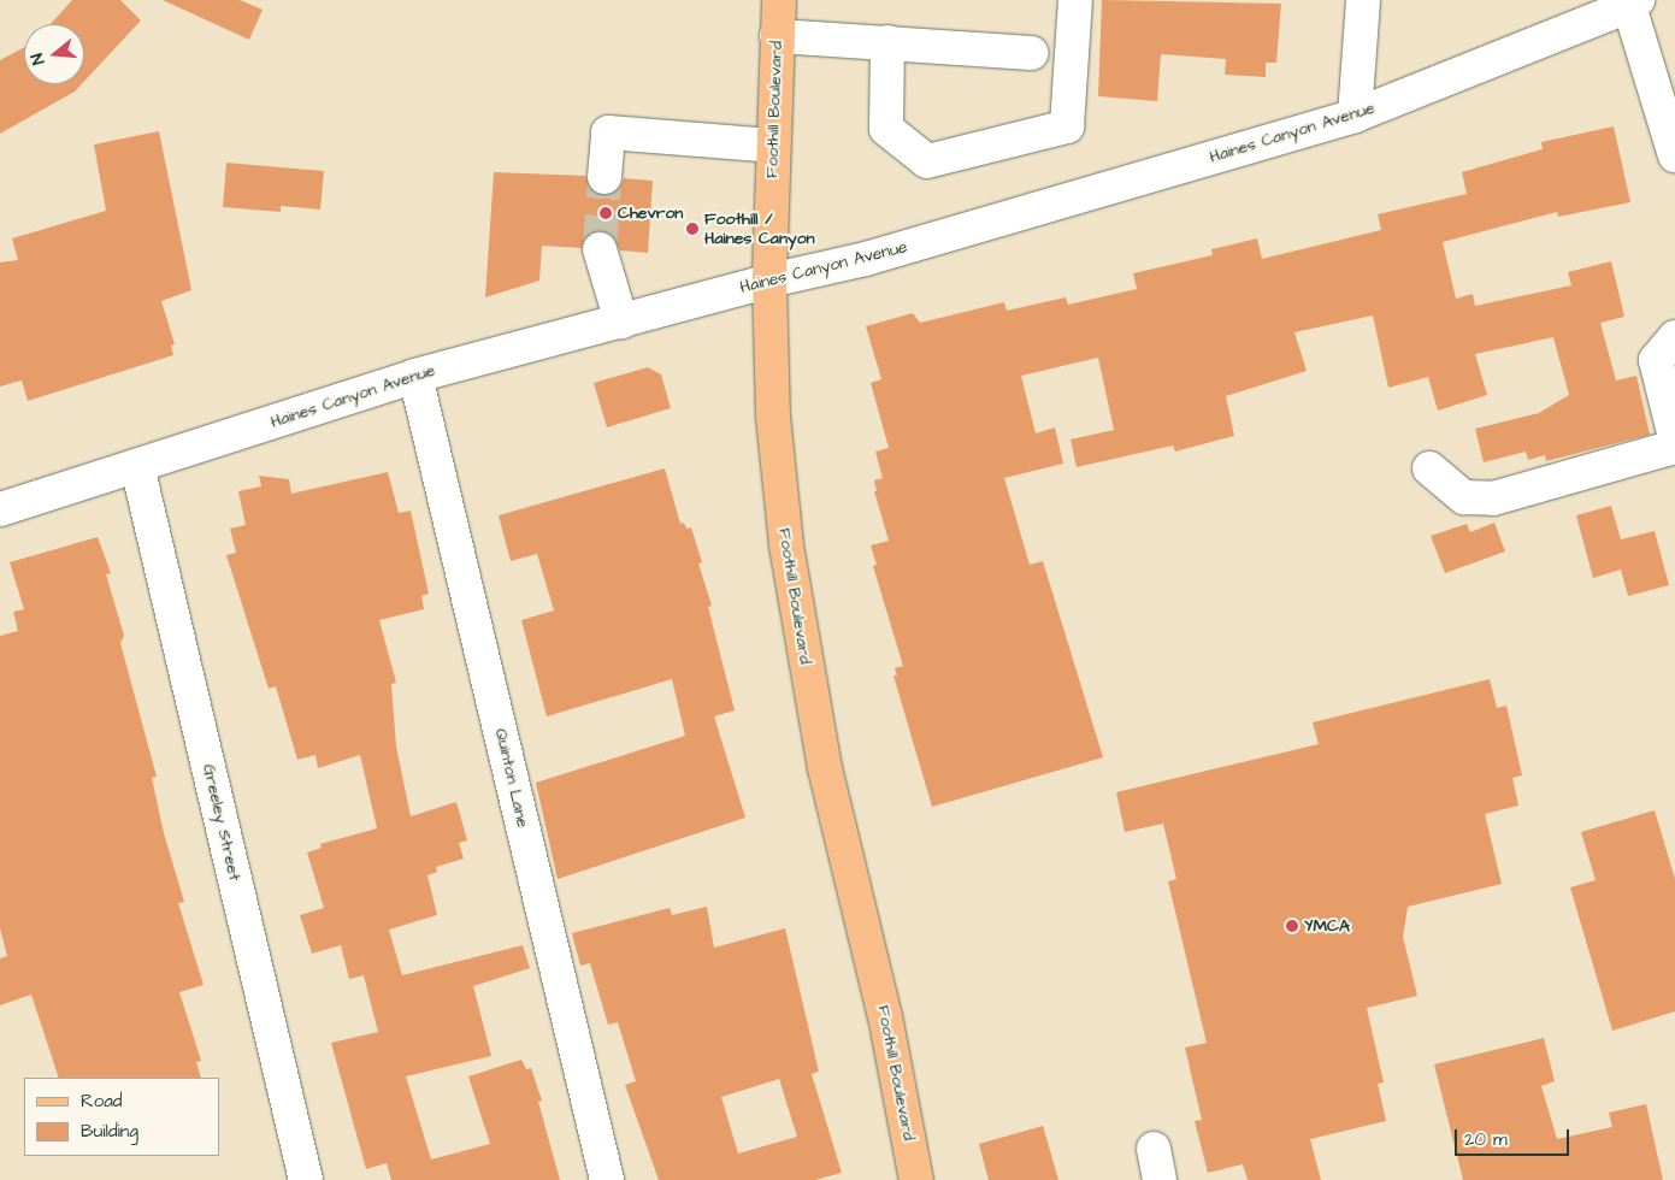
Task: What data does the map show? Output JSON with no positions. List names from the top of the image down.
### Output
{
  "streets": {
    "main road": ["Foothill Boulevard"],
    "street": ["Haines Canyon Avenue", "Quinton Lane", "Greeley Street"]
  },
  "crossings": [
    ["Foothill Boulevard", "Haines Canyon Avenue"],
    ["Haines Canyon Avenue", "Quinton Lane"],
    ["Haines Canyon Avenue", "Greeley Street"]
  ],
  "places": ["Chevron", "Foothill / Haines Canyon", "YMCA"],
  "legend": ["Road", "Building"],
  "scale_bar": "20 m",
  "north": "left"
}
